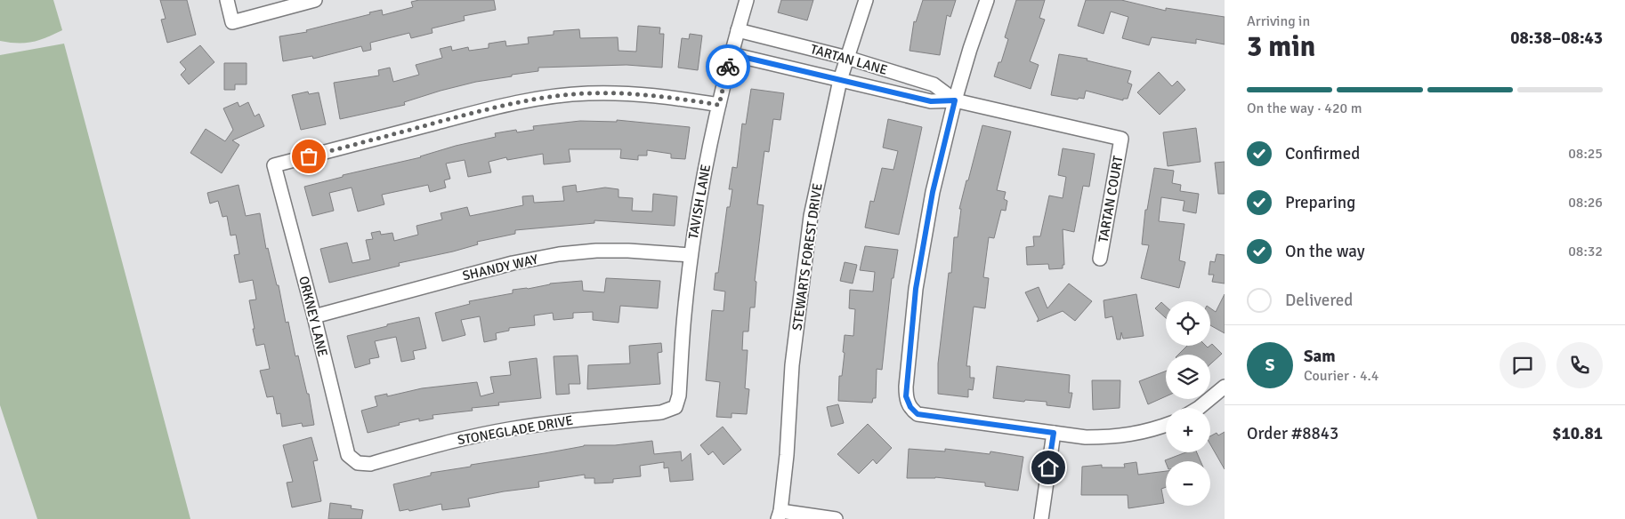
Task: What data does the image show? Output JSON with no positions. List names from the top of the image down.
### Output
{
  "streets": {
    "street": [
      "TARTAN LANE",
      "TARTAN COURT",
      "TAVISH LANE",
      "STEWARTS FOREST DRIVE",
      "SHANDY WAY",
      "ORKNEY LANE",
      "STONEGLADE DRIVE"
    ]
  },
  "crossings": [
    ["TARTAN LANE", "TARTAN COURT"],
    ["TARTAN LANE", "TAVISH LANE"],
    ["TARTAN LANE", "STEWARTS FOREST DRIVE"],
    ["TAVISH LANE", "SHANDY WAY"],
    ["TAVISH LANE", "ORKNEY LANE"],
    ["TAVISH LANE", "STONEGLADE DRIVE"],
    ["SHANDY WAY", "ORKNEY LANE"],
    ["ORKNEY LANE", "STONEGLADE DRIVE"]
  ],
  "page": {
    "heading": ["3 min", "Arriving in", "08:38–08:43"],
    "panel": [
      "Sam",
      "Courier · 4.4",
      "Order #8843",
      "$10.81"
    ],
    "bar": "On the way · 420 m",
    "list": [
      ["Confirmed", "08:25"],
      ["Preparing", "08:26"],
      ["On the way", "08:32"],
      "Delivered"
    ],
    "map_buttons": ["+", "−"],
    "round": "S"
  }
}
